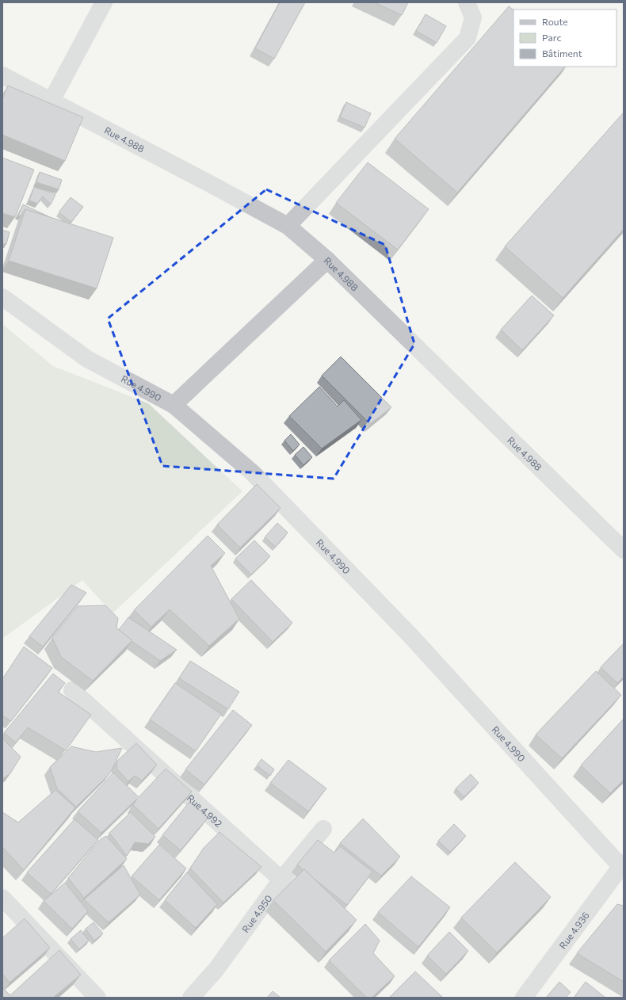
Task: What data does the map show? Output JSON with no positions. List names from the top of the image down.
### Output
{
  "streets": {
    "street": [
      "Rue 4.988",
      "Rue 4.990",
      "Rue 4.992",
      "Rue 4.950",
      "Rue 4.936"
    ]
  },
  "crossings": [
    ["Rue 4.990", "Rue 4.936"],
    ["Rue 4.992", "Rue 4.950"]
  ],
  "legend": ["Route", "Parc", "Bâtiment"]
}
